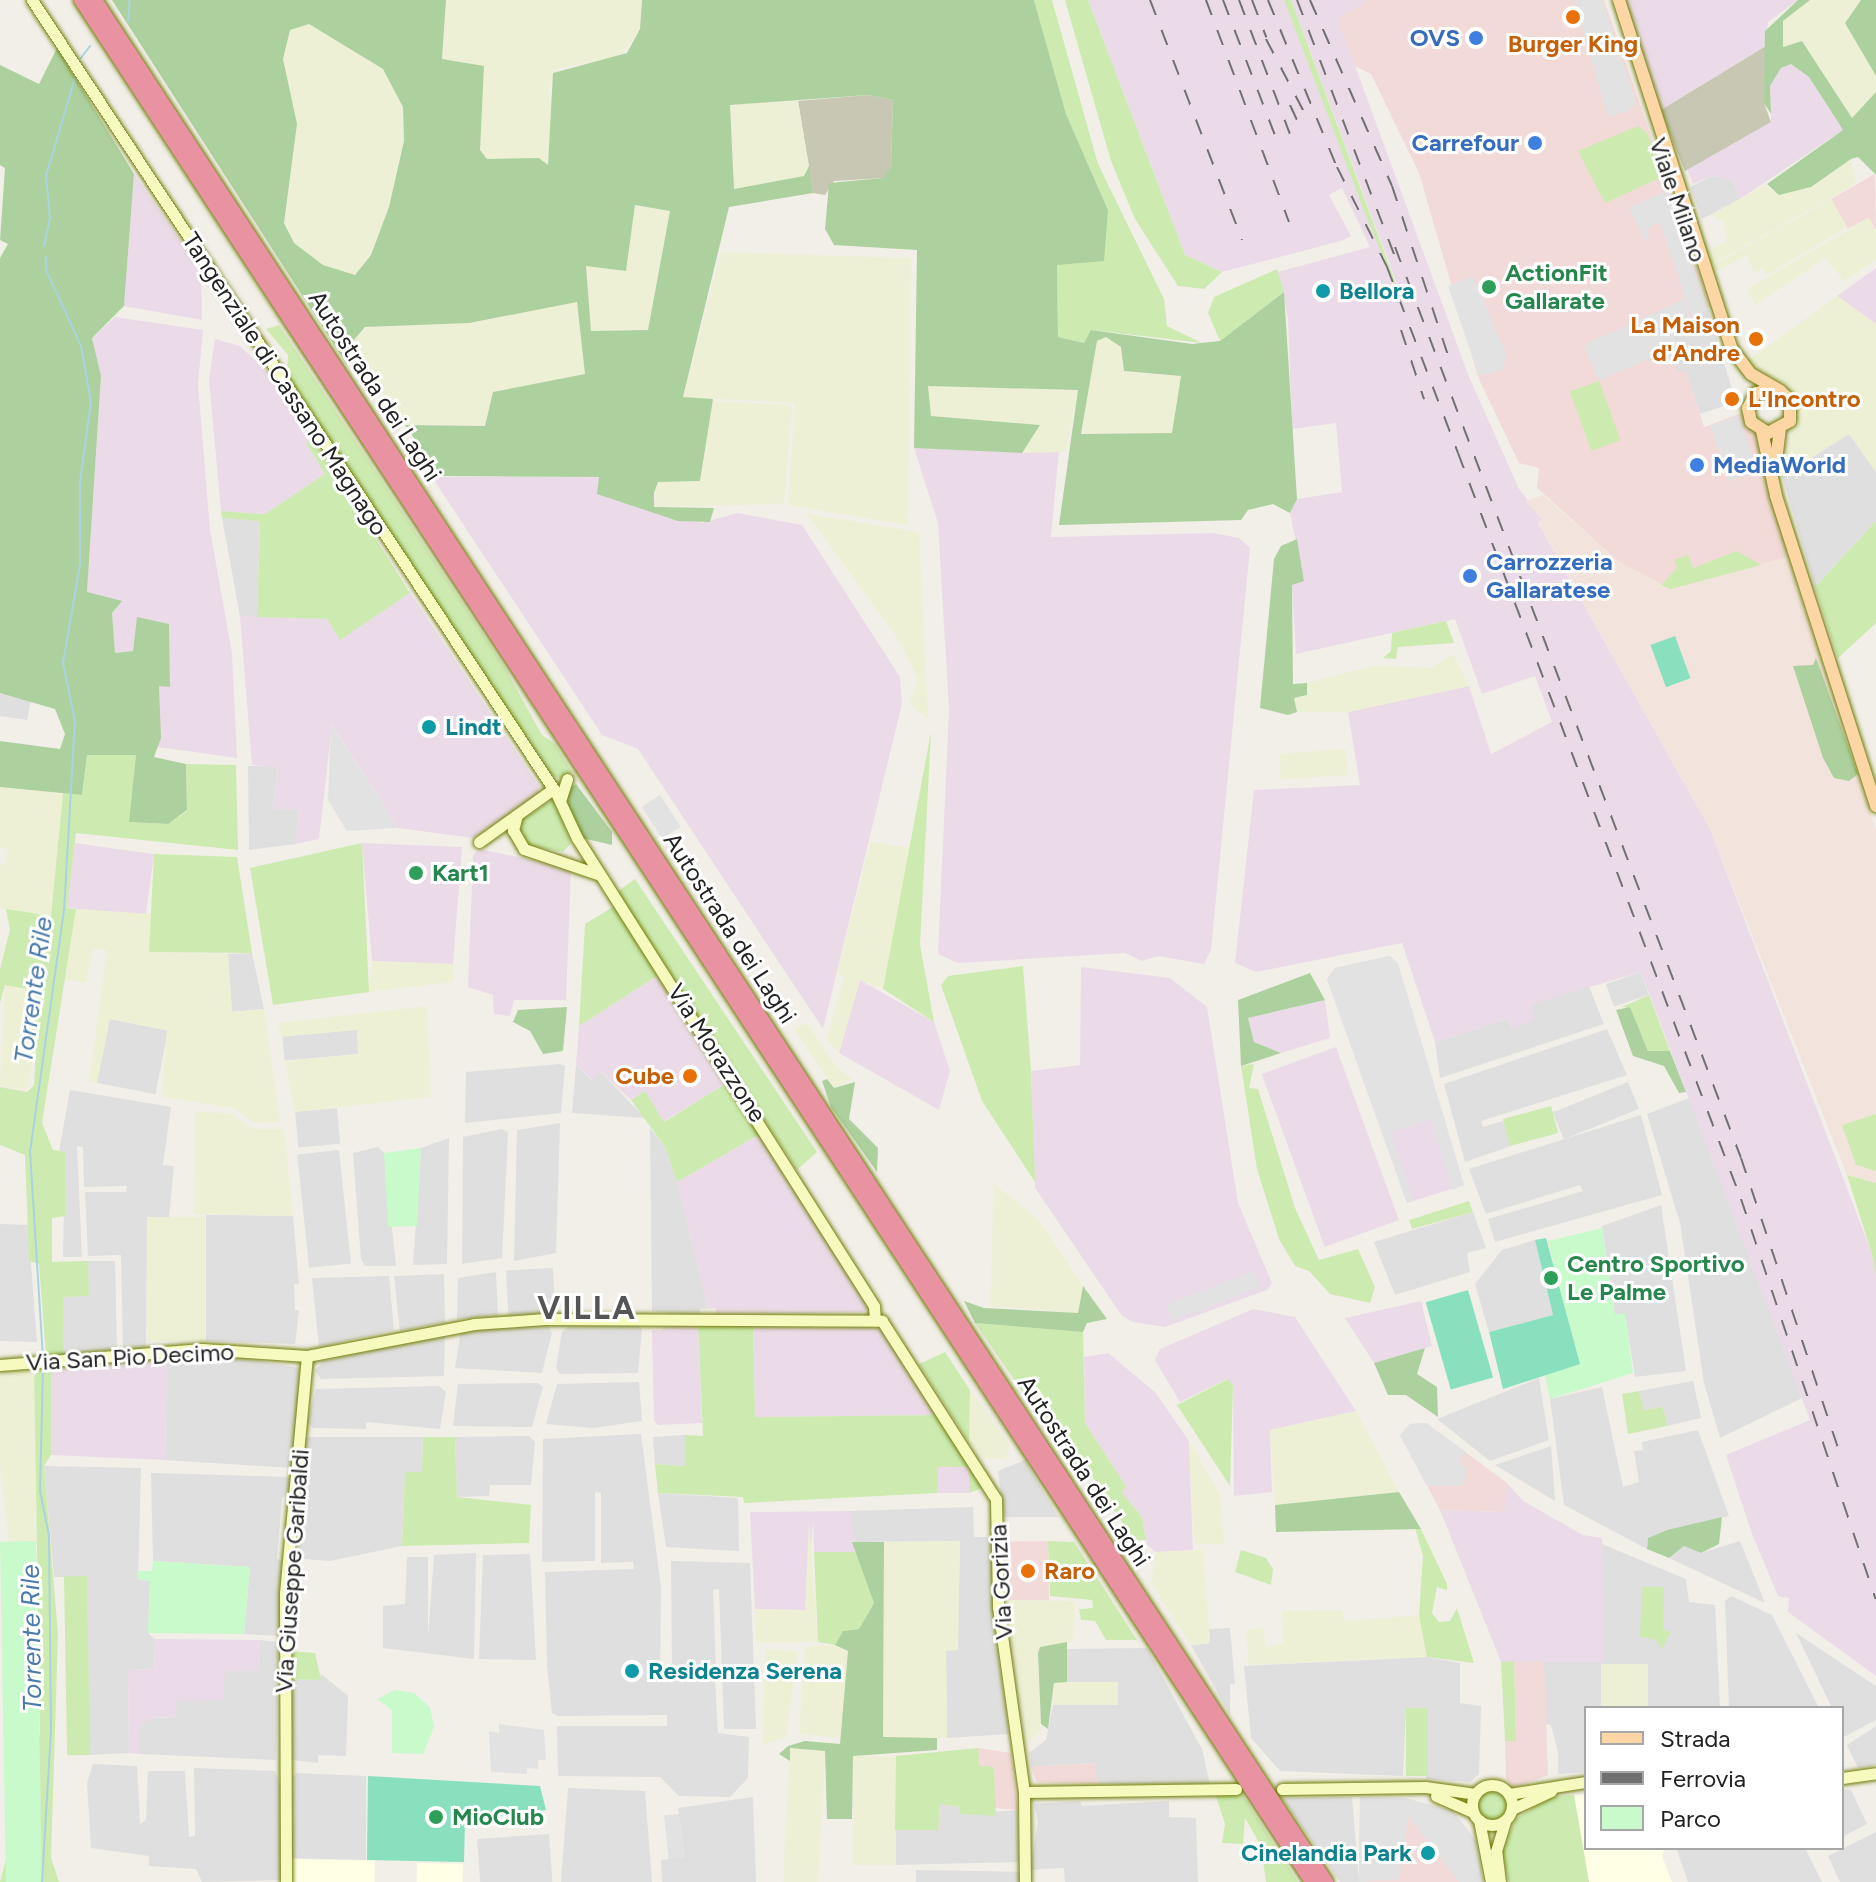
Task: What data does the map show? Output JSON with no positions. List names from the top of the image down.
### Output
{
  "streets": {
    "highway": ["Autostrada dei Laghi"],
    "main road": ["Viale Milano"],
    "street": [
      "Tangenziale di Cassano Magnago",
      "Via Morazzone",
      "Via San Pio Decimo",
      "Via Giuseppe Garibaldi",
      "Via Gorizia"
    ]
  },
  "crossings": [
    ["Tangenziale di Cassano Magnago", "Via Morazzone"],
    ["Via Morazzone", "Via San Pio Decimo"],
    ["Via Morazzone", "Via Gorizia"],
    ["Via San Pio Decimo", "Via Giuseppe Garibaldi"],
    ["Via San Pio Decimo", "Via Gorizia"]
  ],
  "districts": ["VILLA"],
  "water": ["Torrente Rile"],
  "places": [
    "Burger King",
    "OVS",
    "Carrefour",
    "ActionFit Gallarate",
    "Bellora",
    "La Maison d'Andre",
    "L'Incontro",
    "MediaWorld",
    "Carrozzeria Gallaratese",
    "Lindt",
    "Kart1",
    "Cube",
    "Centro Sportivo Le Palme",
    "Raro",
    "Residenza Serena",
    "MioClub",
    "Cinelandia Park"
  ],
  "legend": ["Strada", "Ferrovia", "Parco"]
}
